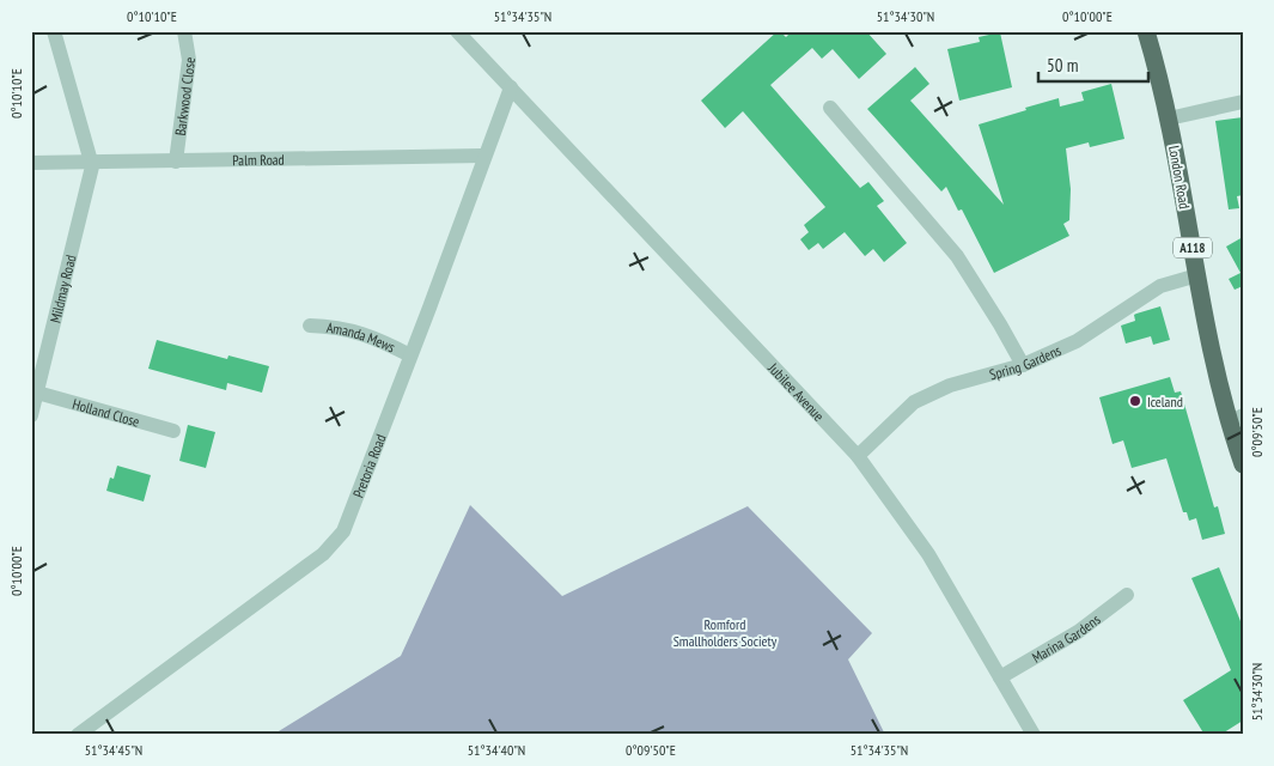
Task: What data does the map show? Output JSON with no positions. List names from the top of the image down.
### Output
{
  "streets": {
    "main road": ["London Road", "A118"],
    "street": [
      "Barkwood Close",
      "Palm Road",
      "Mildmay Road",
      "Amanda Mews",
      "Spring Gardens",
      "Jubilee Avenue",
      "Holland Close",
      "Pretoria Road",
      "Marina Gardens"
    ]
  },
  "crossings": [
    ["Barkwood Close", "Palm Road"],
    ["Palm Road", "Mildmay Road"],
    ["Palm Road", "Pretoria Road"],
    ["London Road", "Spring Gardens"],
    ["Mildmay Road", "Holland Close"],
    ["Amanda Mews", "Pretoria Road"],
    ["Spring Gardens", "Jubilee Avenue"],
    ["Jubilee Avenue", "Pretoria Road"],
    ["Jubilee Avenue", "Marina Gardens"]
  ],
  "parks": ["Romford Smallholders Society"],
  "places": ["Iceland"],
  "scale_bar": "50 m",
  "coordinates": [
    "0°10'10\"E",
    "51°34'35\"N",
    "51°34'30\"N",
    "0°10'00\"E",
    "0°09'50\"E",
    "51°34'45\"N",
    "51°34'40\"N"
  ]
}
